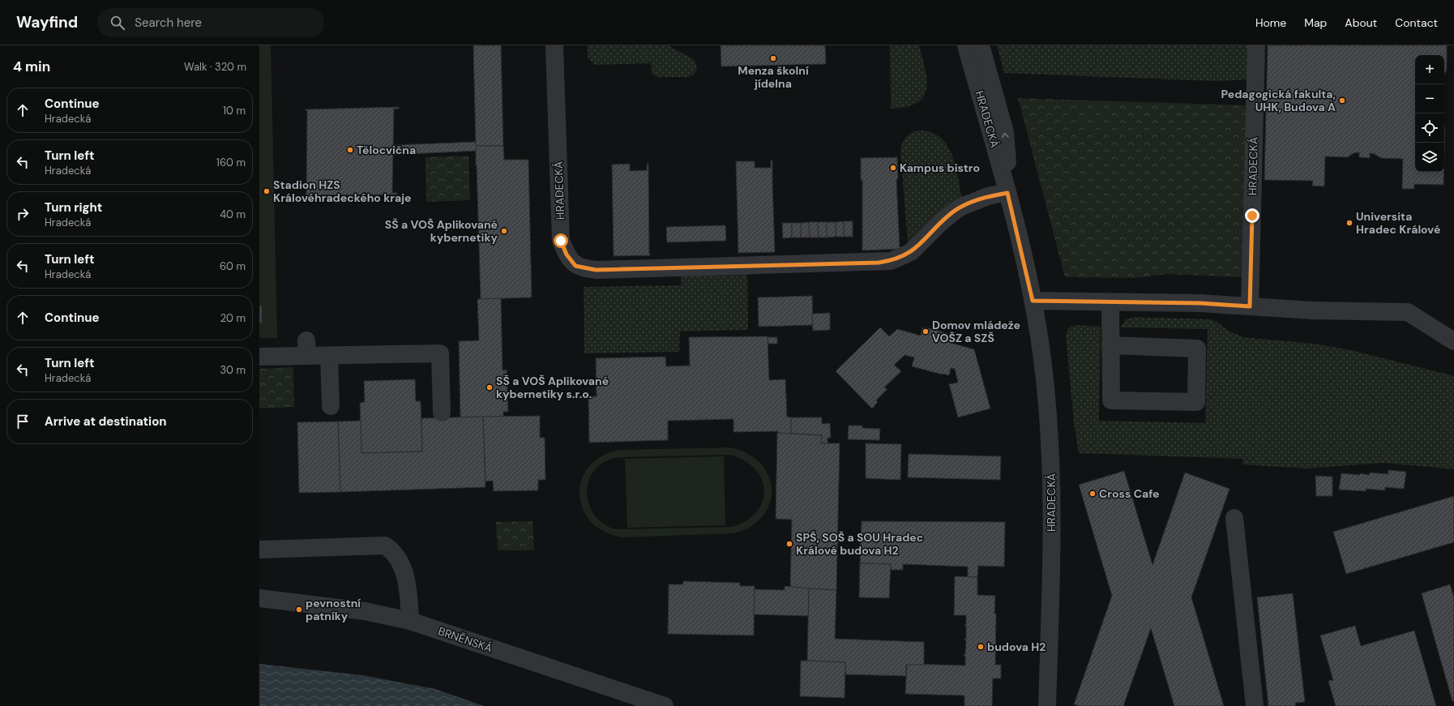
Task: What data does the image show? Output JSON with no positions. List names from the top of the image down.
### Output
{
  "streets": {
    "street": ["HRADECKÁ", "BRNĚNSKÁ"]
  },
  "places": [
    "Menza školní jídelna",
    "Pedagogická fakulta, UHK, Budova A",
    "Tělocvična",
    "Kampus bistro",
    "Stadion HZS Královéhradeckého kraje",
    "Universita Hradec Králové",
    "SŠ a VOŠ Aplikované kybernetiky",
    "Domov mládeže VOŠZ a SZŠ",
    "SŠ a VOŠ Aplikované kybernetiky s.r.o.",
    "Cross Cafe",
    "SPŠ, SOŠ a SOU Hradec Králové budova H2",
    "pevnostní patníky",
    "budova H2"
  ],
  "page": {
    "header": "Wayfind",
    "search": "Search here",
    "nav": [
      "Home",
      "Map",
      "About",
      "Contact"
    ],
    "heading": ["4 min", "Walk · 320 m"],
    "map_buttons": ["+", "−"],
    "list": [
      ["Continue", "Hradecká", "10 m"],
      ["Turn left", "Hradecká", "160 m"],
      ["Turn right", "Hradecká", "40 m"],
      ["Turn left", "Hradecká", "60 m"],
      ["Continue", "20 m"],
      ["Turn left", "Hradecká", "30 m"],
      "Arrive at destination"
    ]
  }
}
